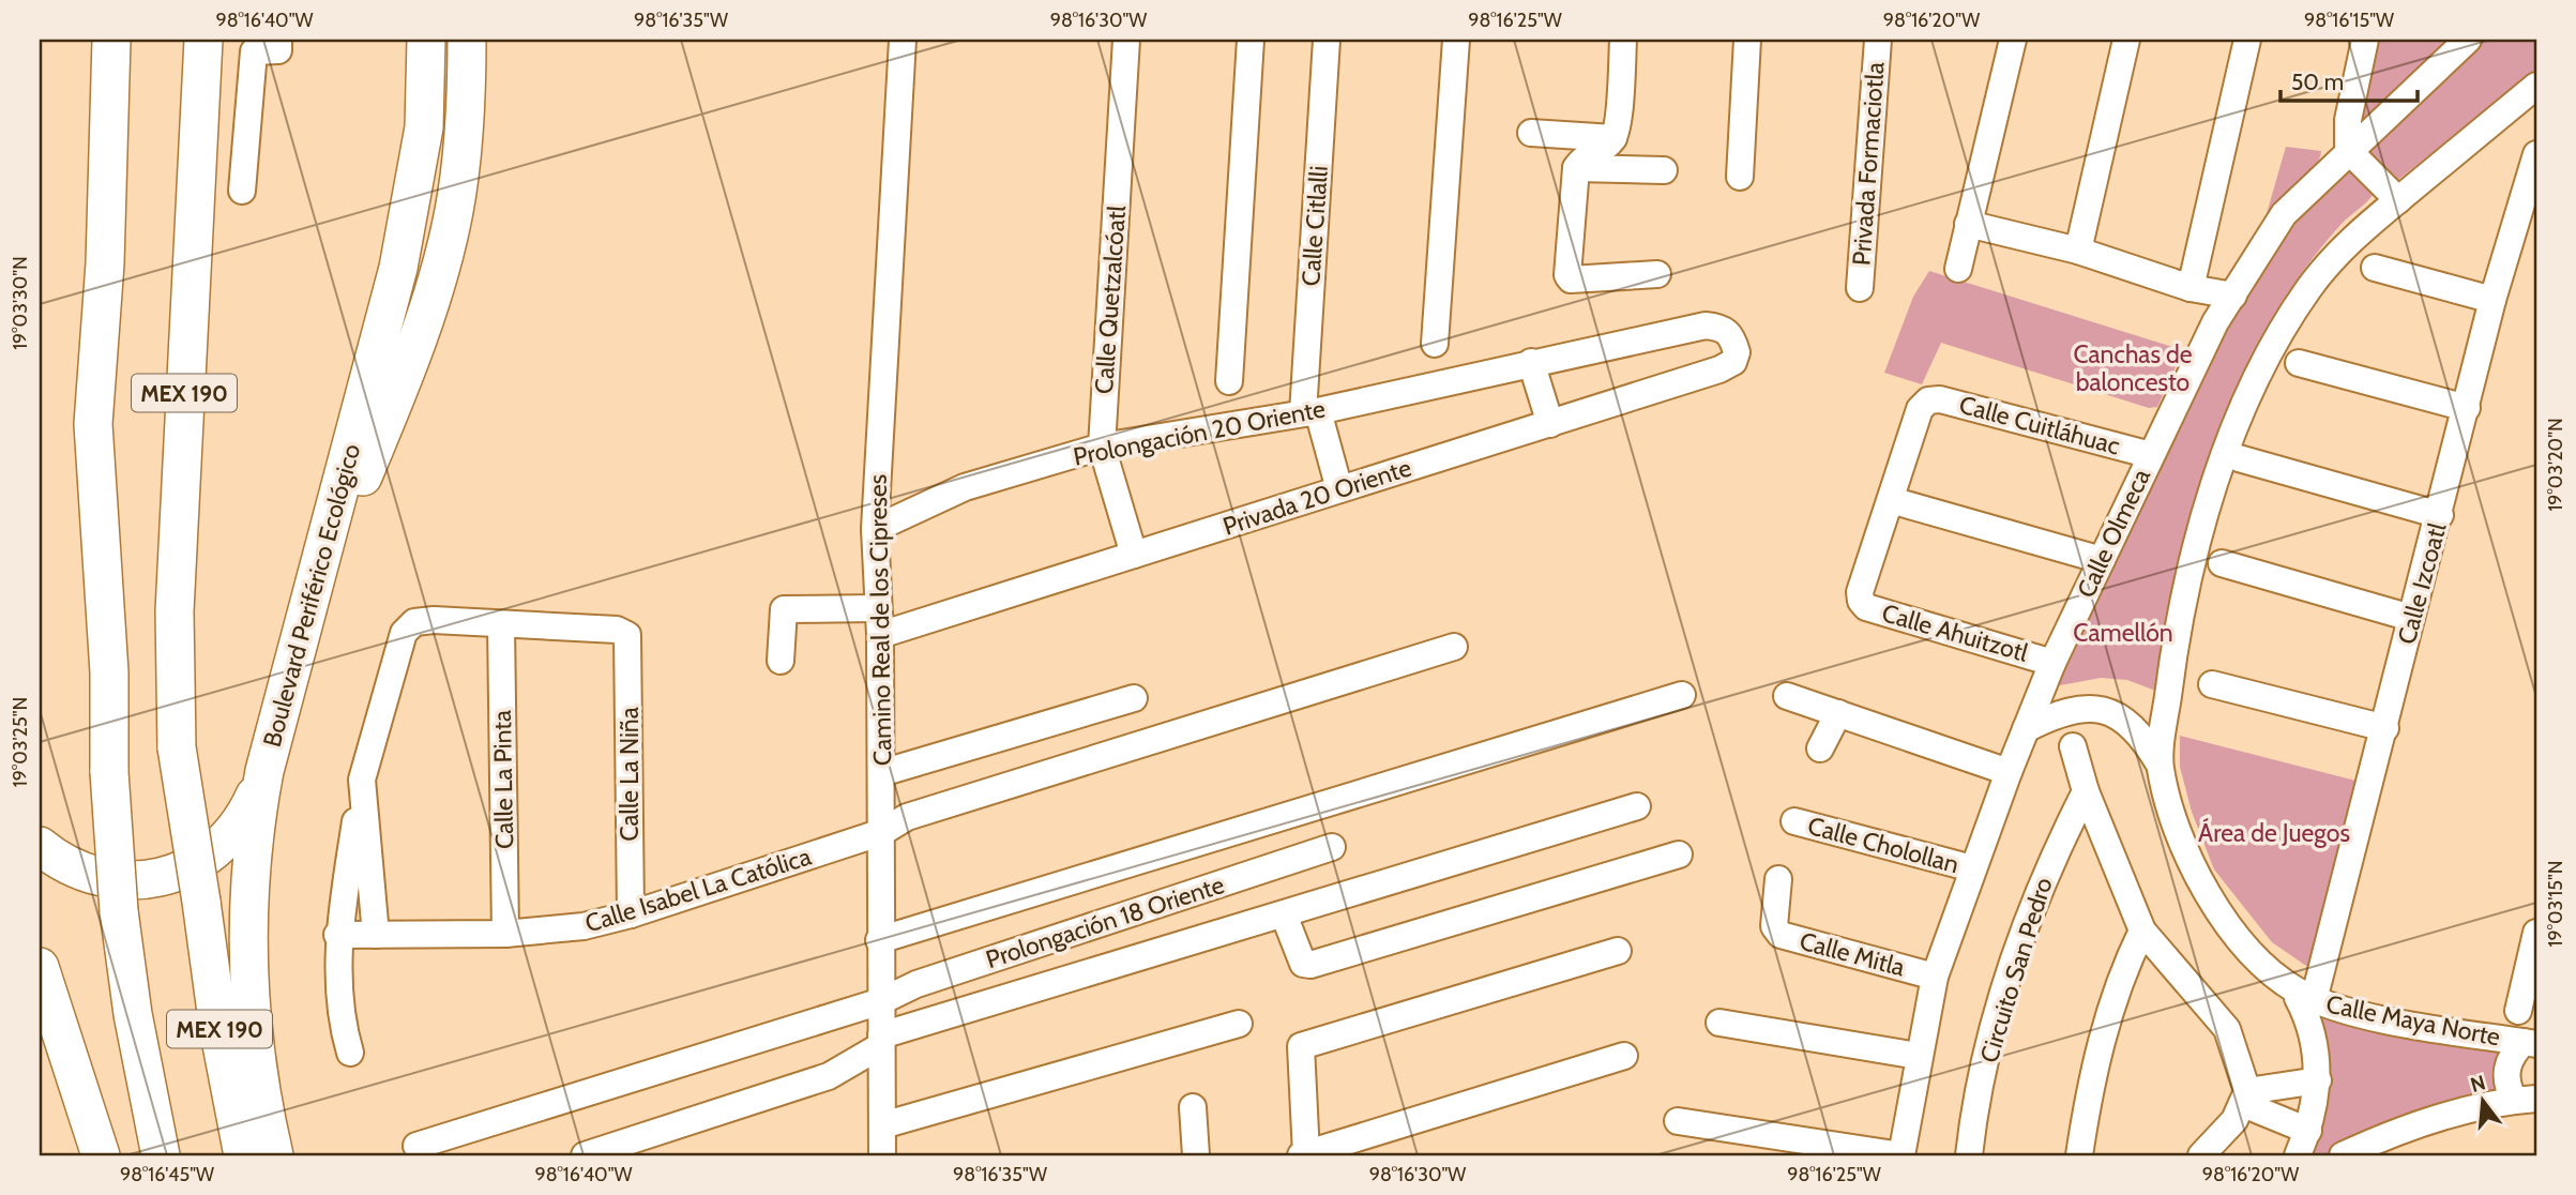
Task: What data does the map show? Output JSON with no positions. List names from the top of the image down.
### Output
{
  "streets": {
    "highway": ["MEX 190", "Boulevard Periférico Ecológico"],
    "street": [
      "Privada Formaciotla",
      "Calle Citlalli",
      "Calle Quetzalcóatl",
      "Calle Cuitláhuac",
      "Prolongación 20 Oriente",
      "Privada 20 Oriente",
      "Calle Olmeca",
      "Calle Izcoatl",
      "Camino Real de los Cipreses",
      "Calle Ahuitzotl",
      "Calle La Niña",
      "Calle La Pinta",
      "Calle Cholollan",
      "Calle Isabel La Católica",
      "Prolongación 18 Oriente",
      "Calle Mitla",
      "Circuito San Pedro",
      "Calle Maya Norte"
    ]
  },
  "crossings": [
    ["Calle Citlalli", "Prolongación 20 Oriente"],
    ["Calle Citlalli", "Privada 20 Oriente"],
    ["Calle Quetzalcóatl", "Prolongación 20 Oriente"],
    ["Calle Quetzalcóatl", "Privada 20 Oriente"],
    ["Calle Cuitláhuac", "Calle Olmeca"],
    ["Calle Cuitláhuac", "Calle Ahuitzotl"],
    ["Prolongación 20 Oriente", "Privada 20 Oriente"],
    ["Prolongación 20 Oriente", "Camino Real de los Cipreses"],
    ["Privada 20 Oriente", "Camino Real de los Cipreses"],
    ["Calle Olmeca", "Calle Ahuitzotl"],
    ["Calle Olmeca", "Calle Cholollan"],
    ["Calle Olmeca", "Calle Mitla"],
    ["Calle Izcoatl", "Calle Maya Norte"],
    ["Camino Real de los Cipreses", "Calle Isabel La Católica"],
    ["Camino Real de los Cipreses", "Prolongación 18 Oriente"],
    ["Calle La Niña", "Calle La Pinta"],
    ["Calle La Niña", "Calle Isabel La Católica"],
    ["Calle La Pinta", "Calle Isabel La Católica"]
  ],
  "parks": ["Canchas de baloncesto", "Camellón", "Área de Juegos"],
  "scale_bar": "50 m",
  "north": "top",
  "coordinates": [
    "98°16'40\"W",
    "98°16'35\"W",
    "98°16'30\"W",
    "98°16'25\"W",
    "98°16'20\"W",
    "98°16'15\"W",
    "19°03'30\"N",
    "19°03'20\"N",
    "19°03'25\"N",
    "19°03'15\"N",
    "98°16'45\"W"
  ]
}
